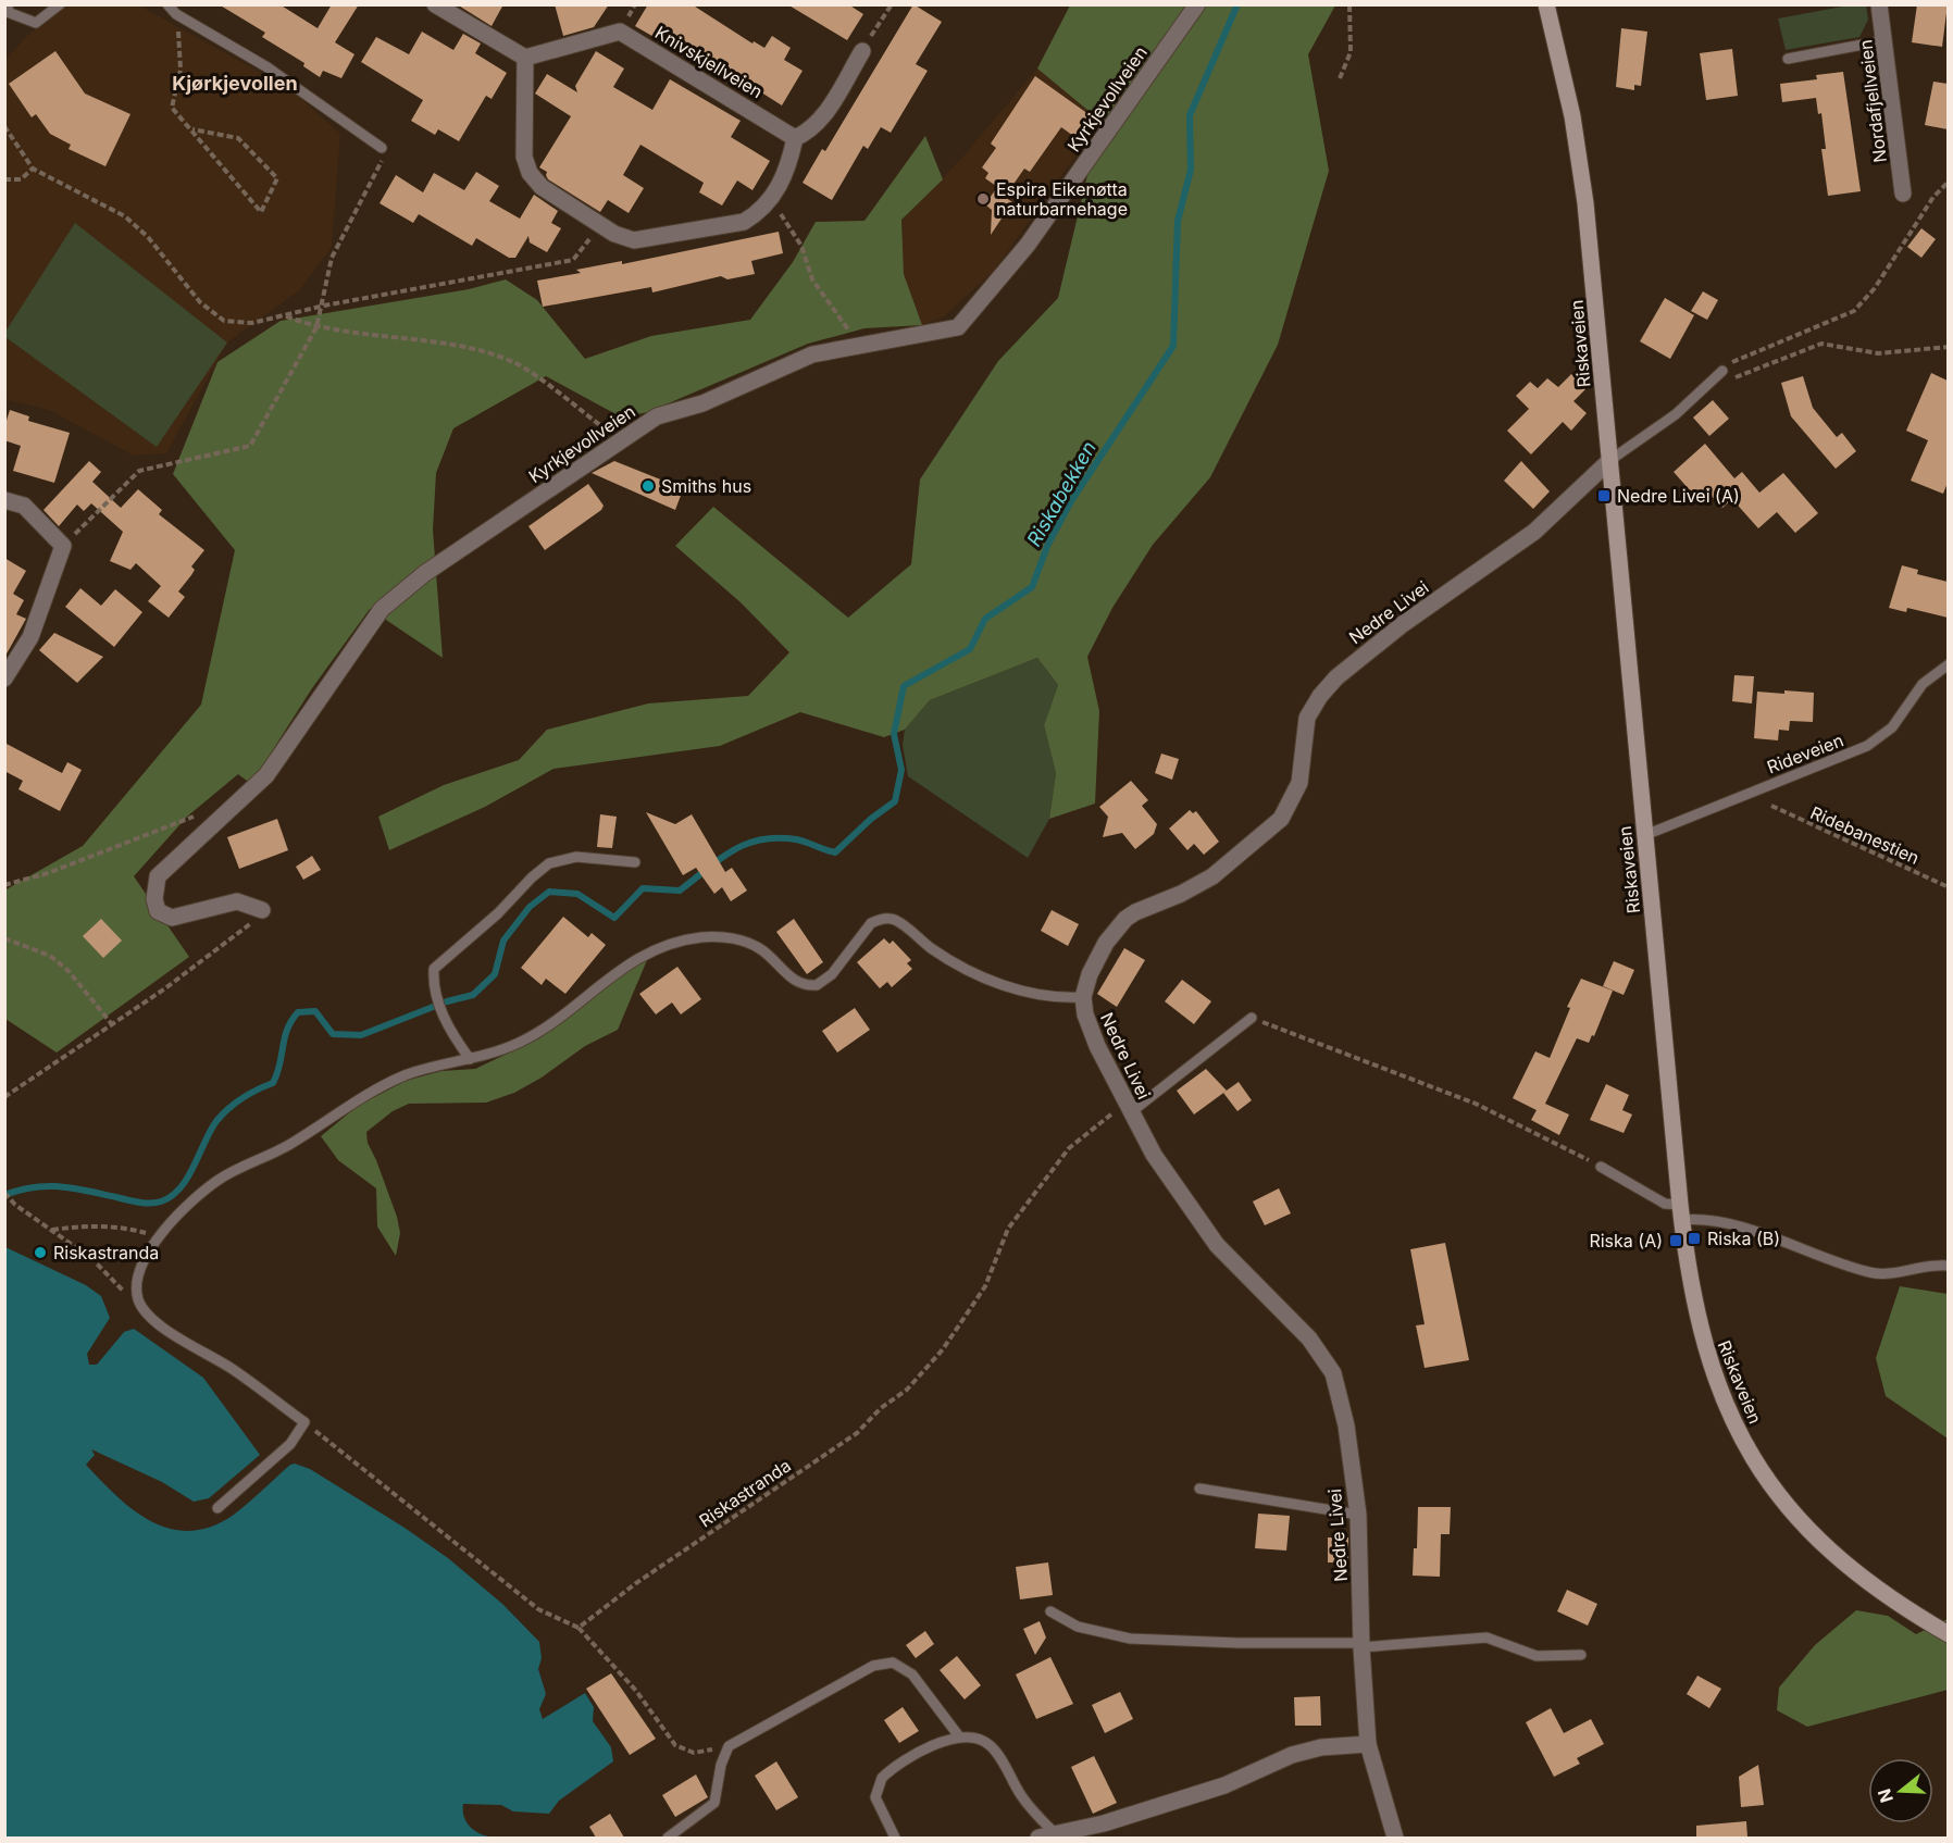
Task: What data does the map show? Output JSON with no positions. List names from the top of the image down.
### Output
{
  "streets": {
    "main road": ["Riskaveien"],
    "street": [
      "Knivskjellveien",
      "Kyrkjevollveien",
      "Nordafjellveien",
      "Nedre Livei"
    ],
    "lane": ["Rideveien"],
    "path": ["Ridebanestien", "Riskastranda"]
  },
  "crossings": [
    ["Riskaveien", "Nedre Livei"],
    ["Riskaveien", "Rideveien"],
    ["Nedre Livei", "Riskastranda"]
  ],
  "districts": ["Kjørkjevollen"],
  "water": ["Riskabekken"],
  "places": {
    "other": ["Espira Eikenøtta naturbarnehage", "Smiths hus", "Riskastranda"],
    "transit": ["Nedre Livei (A)", "Riska (B)", "Riska (A)"]
  },
  "north": "left"
}
